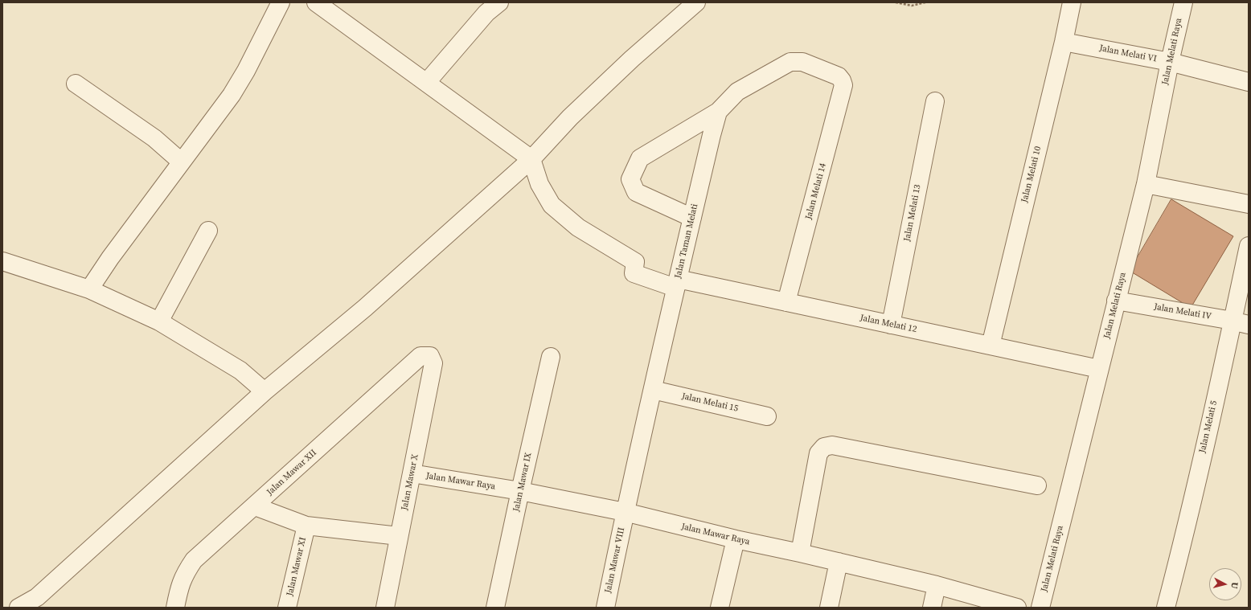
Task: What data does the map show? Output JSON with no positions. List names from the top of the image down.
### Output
{
  "streets": {
    "street": [
      "Jalan Melati Raya",
      "Jalan Melati VI",
      "Jalan Melati 10",
      "Jalan Melati 14",
      "Jalan Melati 13",
      "Jalan Taman Melati",
      "Jalan Melati IV",
      "Jalan Melati 12",
      "Jalan Melati 15",
      "Jalan Melati 5",
      "Jalan Mawar XII",
      "Jalan Mawar Raya",
      "Jalan Mawar X",
      "Jalan Mawar IX",
      "Jalan Mawar VIII",
      "Jalan Mawar XI"
    ]
  },
  "crossings": [
    ["Jalan Melati Raya", "Jalan Melati VI"],
    ["Jalan Melati Raya", "Jalan Melati IV"],
    ["Jalan Melati Raya", "Jalan Melati 12"],
    ["Jalan Melati VI", "Jalan Melati 10"],
    ["Jalan Melati 10", "Jalan Melati 12"],
    ["Jalan Melati 14", "Jalan Taman Melati"],
    ["Jalan Melati 14", "Jalan Melati 12"],
    ["Jalan Melati 13", "Jalan Melati 12"],
    ["Jalan Taman Melati", "Jalan Melati 12"],
    ["Jalan Taman Melati", "Jalan Melati 15"],
    ["Jalan Taman Melati", "Jalan Mawar Raya"],
    ["Jalan Taman Melati", "Jalan Mawar VIII"],
    ["Jalan Melati IV", "Jalan Melati 5"],
    ["Jalan Mawar XII", "Jalan Mawar X"],
    ["Jalan Mawar Raya", "Jalan Mawar X"],
    ["Jalan Mawar Raya", "Jalan Mawar IX"],
    ["Jalan Mawar Raya", "Jalan Mawar VIII"]
  ],
  "north": "right"
}
